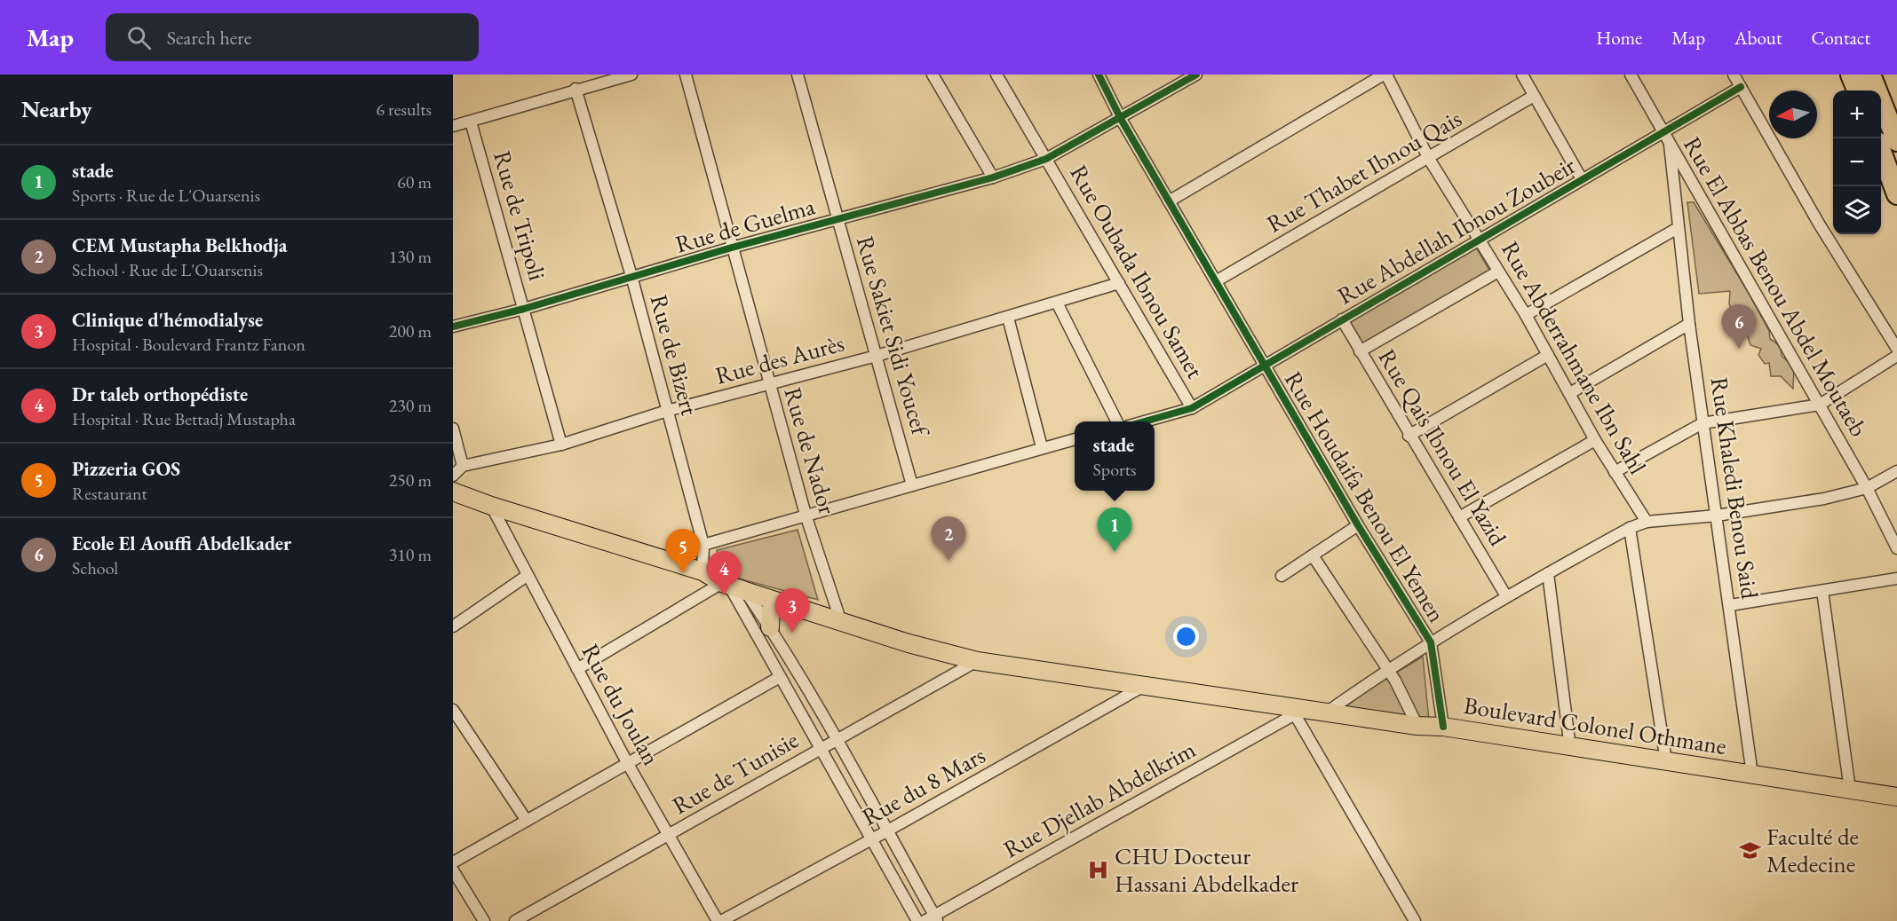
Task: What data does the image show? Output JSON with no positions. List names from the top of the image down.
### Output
{
  "streets": {
    "main road": ["Boulevard Colonel Othmane"],
    "street": [
      "Rue Thabet Ibnou Qais",
      "Rue de Tripoli",
      "Rue de Guelma",
      "Rue Abdellah Ibnou Zoubeir",
      "Rue Oubada Ibnou Samet",
      "Rue El Abbas Benou Abdel Moutaeb",
      "Rue Sakiet Sidi Youcef",
      "Rue de Bizert",
      "Rue Abderrahmane Ibn Sahl",
      "Rue des Aurès",
      "Rue Qais Ibnou El Yazid",
      "Rue de Nador",
      "Rue Khaledi Benou Said",
      "Rue Houdaifa Benou El Yemen",
      "Rue du Joulan",
      "Rue de Tunisie",
      "Rue du 8 Mars",
      "Rue Djellab Abdelkrim"
    ]
  },
  "crossings": [
    ["Rue Thabet Ibnou Qais", "Rue Abderrahmane Ibn Sahl"],
    ["Rue Thabet Ibnou Qais", "Rue Houdaifa Benou El Yemen"],
    ["Rue de Tripoli", "Rue de Guelma"],
    ["Rue de Tripoli", "Rue des Aurès"],
    ["Rue de Guelma", "Rue Oubada Ibnou Samet"],
    ["Rue de Guelma", "Rue Sakiet Sidi Youcef"],
    ["Rue de Guelma", "Rue de Bizert"],
    ["Rue de Guelma", "Rue de Nador"],
    ["Rue de Guelma", "Rue Houdaifa Benou El Yemen"],
    ["Rue Abdellah Ibnou Zoubeir", "Rue Oubada Ibnou Samet"],
    ["Rue Abdellah Ibnou Zoubeir", "Rue El Abbas Benou Abdel Moutaeb"],
    ["Rue Abdellah Ibnou Zoubeir", "Rue Abderrahmane Ibn Sahl"],
    ["Rue Abdellah Ibnou Zoubeir", "Rue Qais Ibnou El Yazid"],
    ["Rue Abdellah Ibnou Zoubeir", "Rue Houdaifa Benou El Yemen"],
    ["Rue Oubada Ibnou Samet", "Rue des Aurès"],
    ["Rue El Abbas Benou Abdel Moutaeb", "Rue Khaledi Benou Said"],
    ["Rue Sakiet Sidi Youcef", "Rue des Aurès"],
    ["Rue de Bizert", "Rue des Aurès"],
    ["Rue de Bizert", "Boulevard Colonel Othmane"],
    ["Rue des Aurès", "Rue de Nador"],
    ["Rue de Nador", "Boulevard Colonel Othmane"],
    ["Rue Khaledi Benou Said", "Boulevard Colonel Othmane"],
    ["Rue Houdaifa Benou El Yemen", "Boulevard Colonel Othmane"],
    ["Rue du Joulan", "Boulevard Colonel Othmane"],
    ["Rue du Joulan", "Rue de Tunisie"],
    ["Rue du Joulan", "Rue du 8 Mars"],
    ["Boulevard Colonel Othmane", "Rue de Tunisie"],
    ["Boulevard Colonel Othmane", "Rue du 8 Mars"],
    ["Boulevard Colonel Othmane", "Rue Djellab Abdelkrim"]
  ],
  "places": {
    "school or university": ["Faculté de Medecine"],
    "hospital": ["CHU Docteur Hassani Abdelkader"]
  },
  "north": "left",
  "page": {
    "header": "Map",
    "search": "Search here",
    "nav": [
      "Home",
      "Map",
      "About",
      "Contact"
    ],
    "heading": ["Nearby", "6 results"],
    "map_buttons": ["+", "−"],
    "list": [
      {
        "mark": "1",
        "name": "stade",
        "note": "Sports · Rue de L'Ouarsenis",
        "value": "60 m"
      },
      {
        "mark": "2",
        "name": "CEM Mustapha Belkhodja",
        "note": "School · Rue de L'Ouarsenis",
        "value": "130 m"
      },
      {
        "mark": "3",
        "name": "Clinique d'hémodialyse",
        "note": "Hospital · Boulevard Frantz Fanon",
        "value": "200 m"
      },
      {
        "mark": "4",
        "name": "Dr taleb orthopédiste",
        "note": "Hospital · Rue Bettadj Mustapha",
        "value": "230 m"
      },
      {
        "mark": "5",
        "name": "Pizzeria GOS",
        "note": "Restaurant",
        "value": "250 m"
      },
      {
        "mark": "6",
        "name": "Ecole El Aouffi Abdelkader",
        "note": "School",
        "value": "310 m"
      }
    ],
    "pins": [
      "6",
      "1",
      "2",
      "5",
      "4",
      "3"
    ],
    "popup": ["stade", "Sports"]
  }
}
